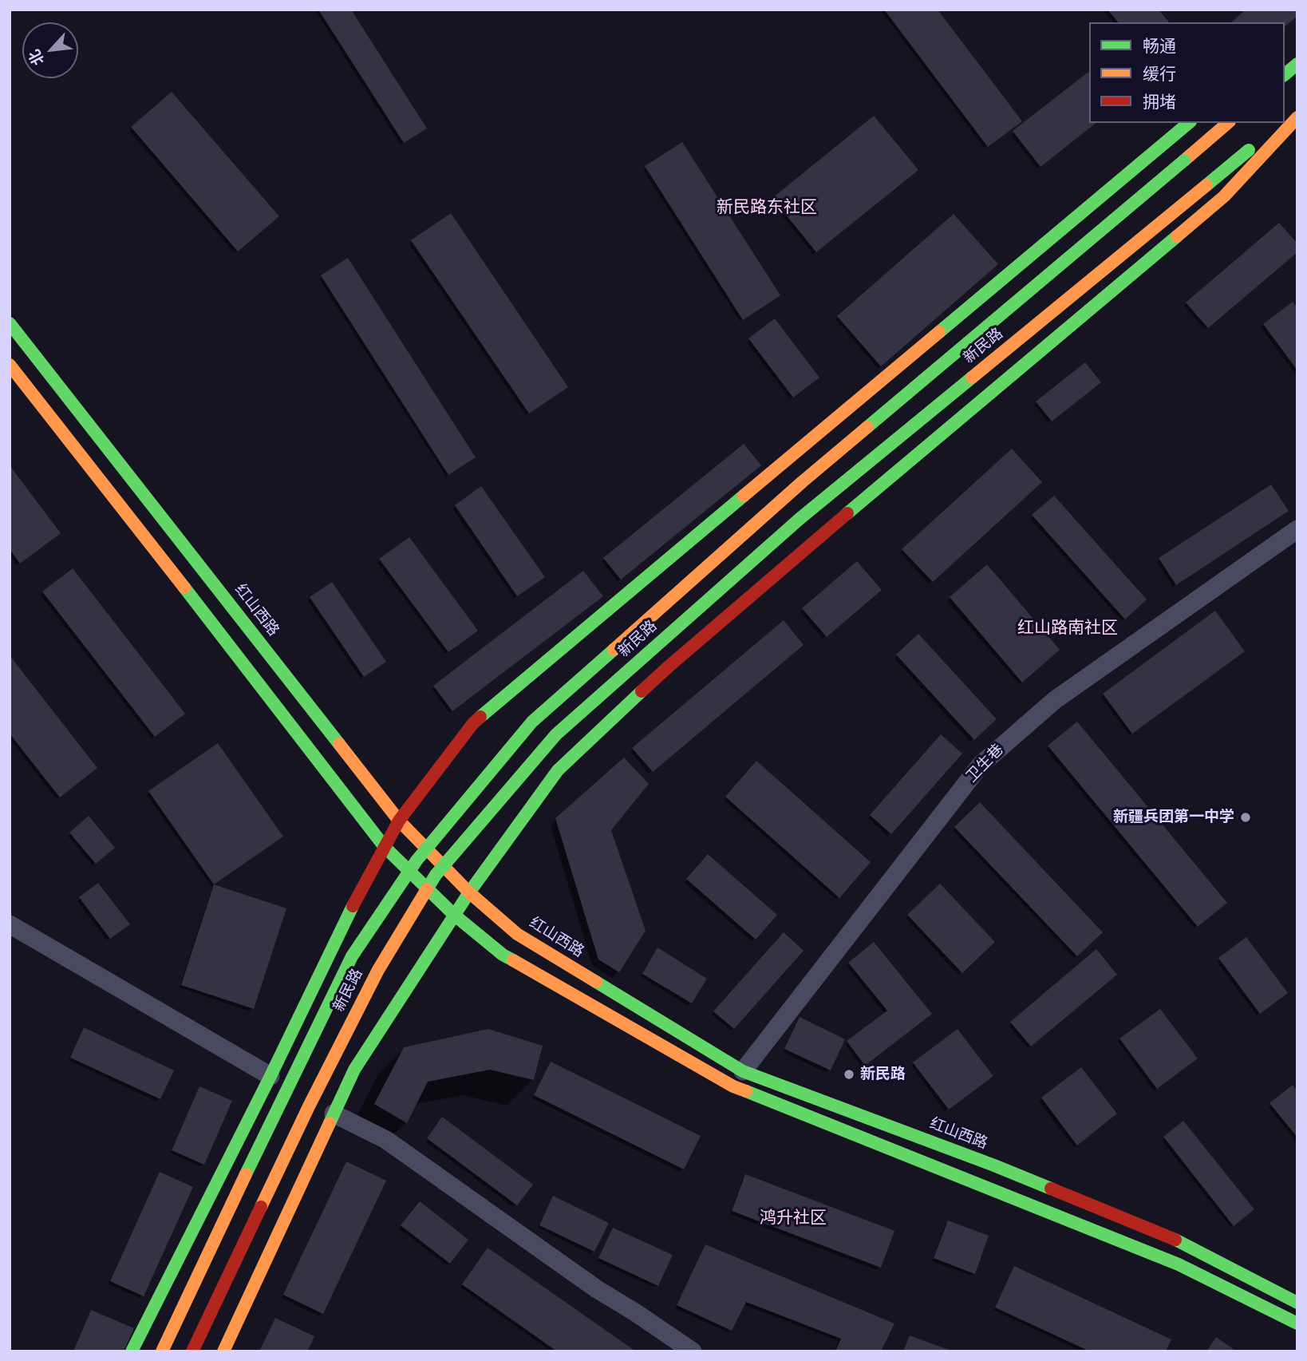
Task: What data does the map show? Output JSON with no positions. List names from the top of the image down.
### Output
{
  "streets": {
    "main road": ["新民路", "红山西路"],
    "street": ["卫生巷"]
  },
  "crossings": [
    ["红山西路", "卫生巷"]
  ],
  "districts": ["新民路东社区", "红山路南社区", "鸿升社区"],
  "places": ["新疆兵团第一中学", "新民路"],
  "legend": ["畅通", "缓行", "拥堵"],
  "north": "bottom left"
}
